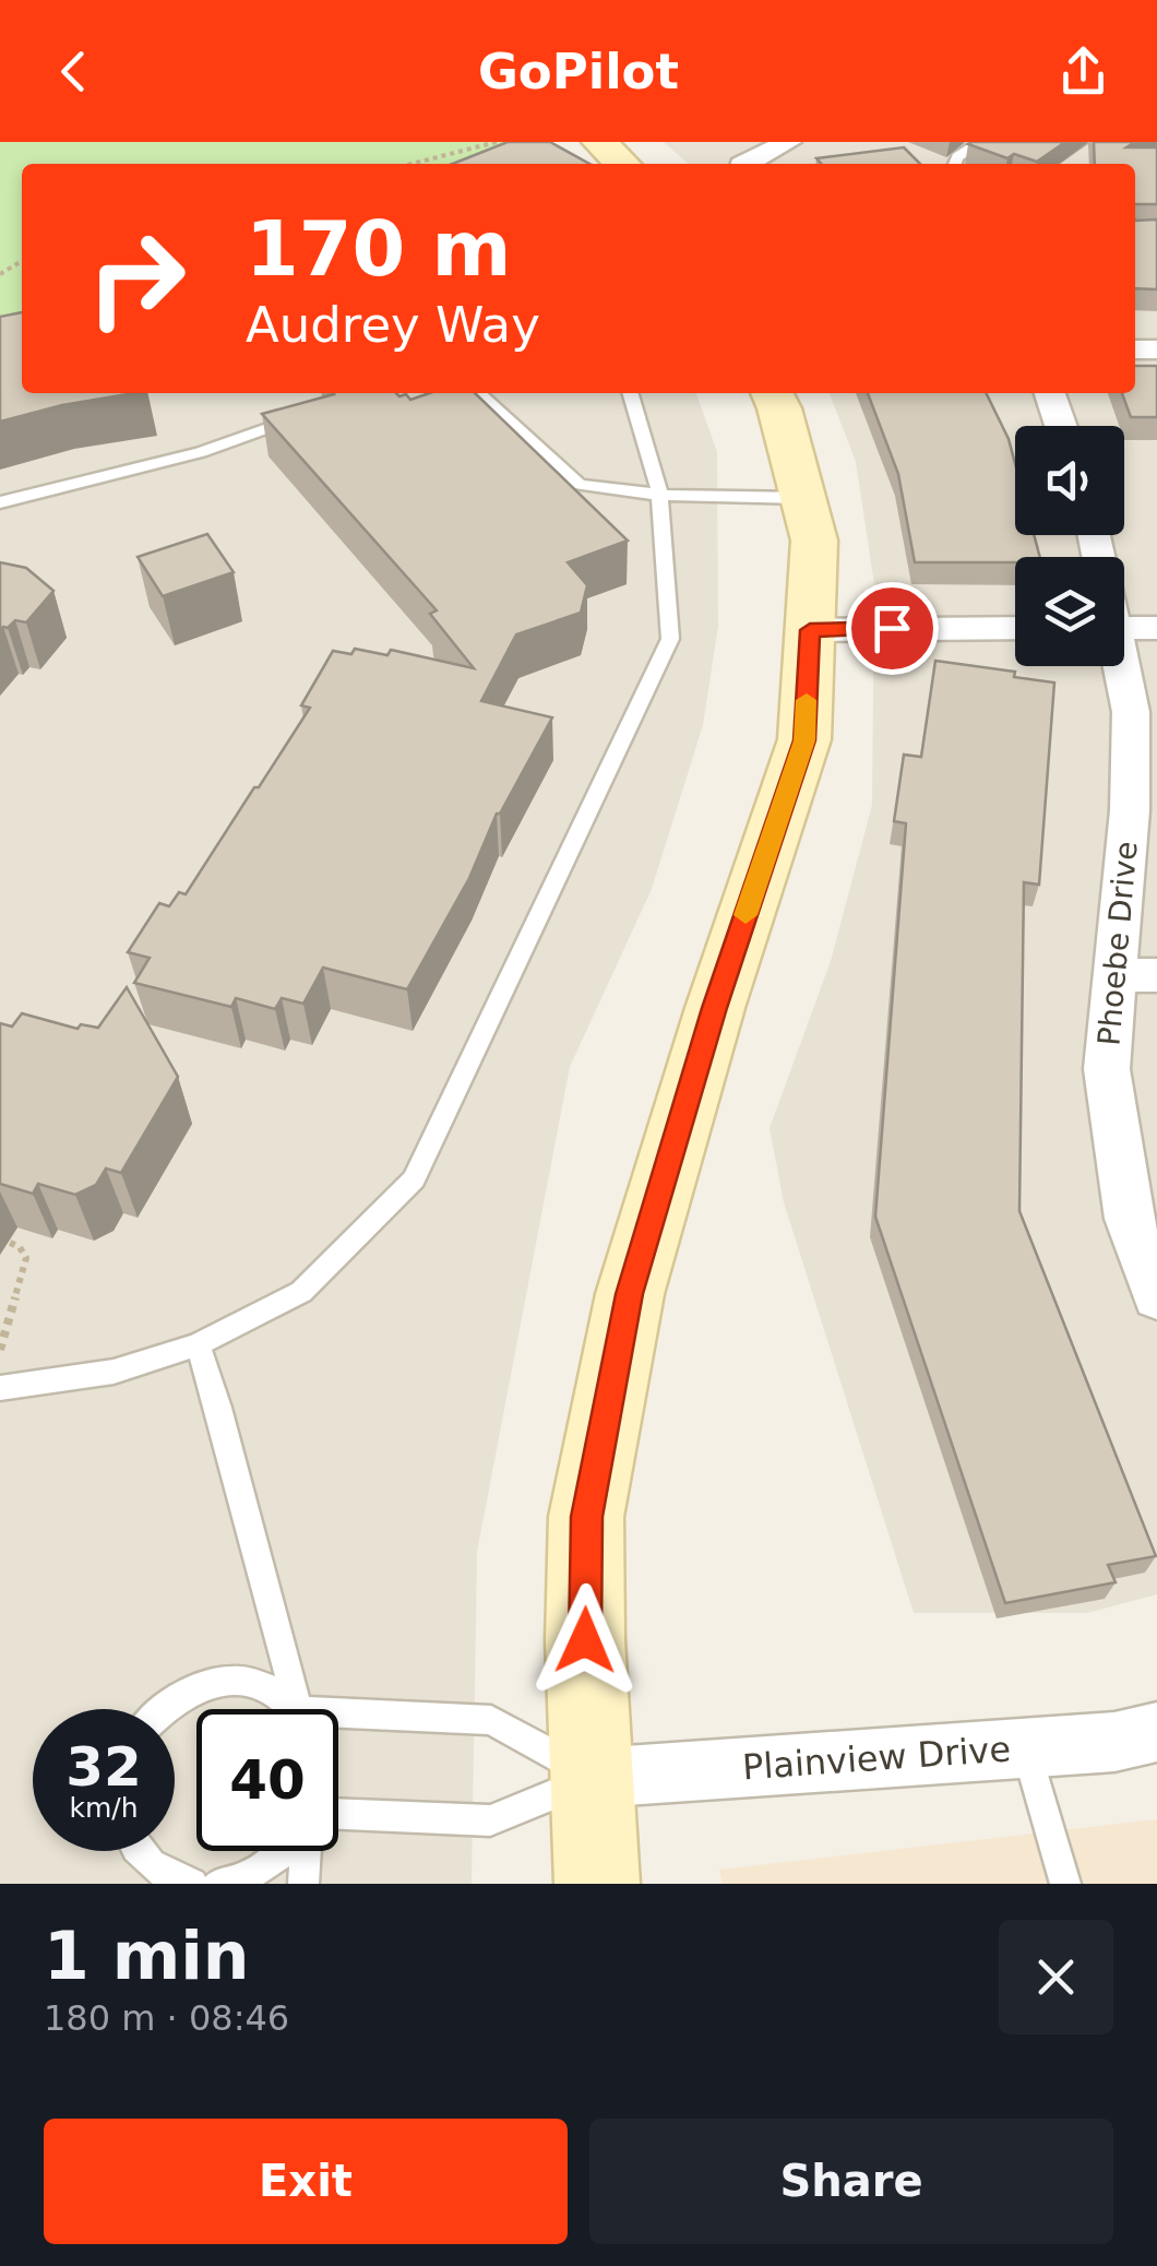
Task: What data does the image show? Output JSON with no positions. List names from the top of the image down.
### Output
{
  "streets": {
    "street": ["Phoebe Drive", "Plainview Drive"]
  },
  "page": {
    "header": "GoPilot",
    "turn": ["170 m", "Audrey Way"],
    "speed": "32 km/h",
    "limit": "40",
    "heading": ["1 min", "180 m · 08:46"],
    "buttons": ["Exit", "Share"]
  }
}
